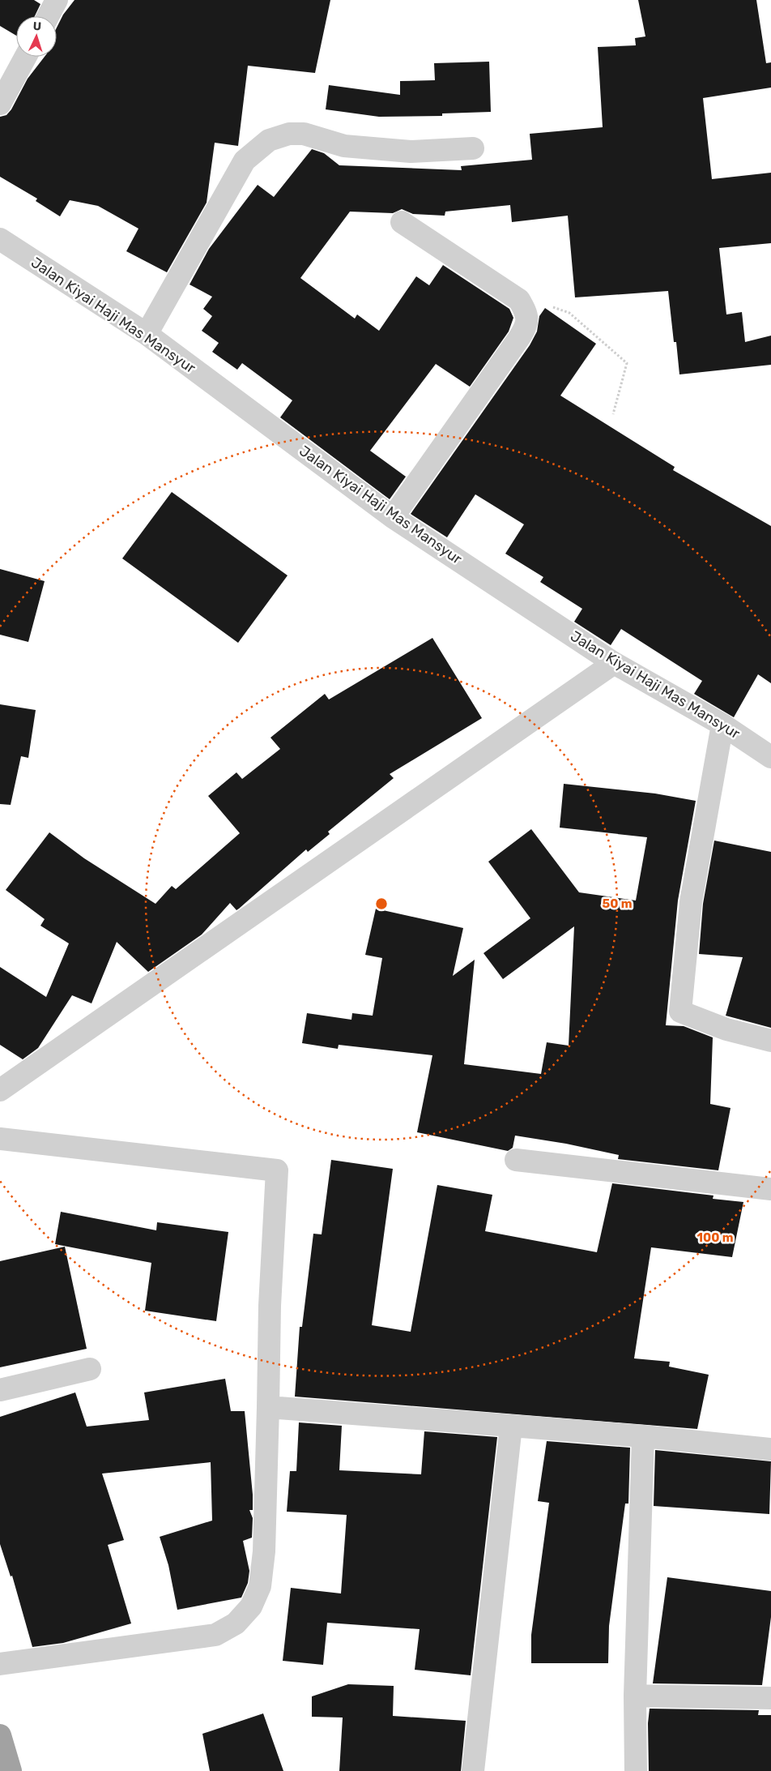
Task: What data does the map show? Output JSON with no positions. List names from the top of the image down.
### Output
{
  "streets": {
    "street": ["Jalan Kiyai Haji Mas Mansyur"]
  },
  "north": "top",
  "rings": ["50 m", "100 m"]
}
